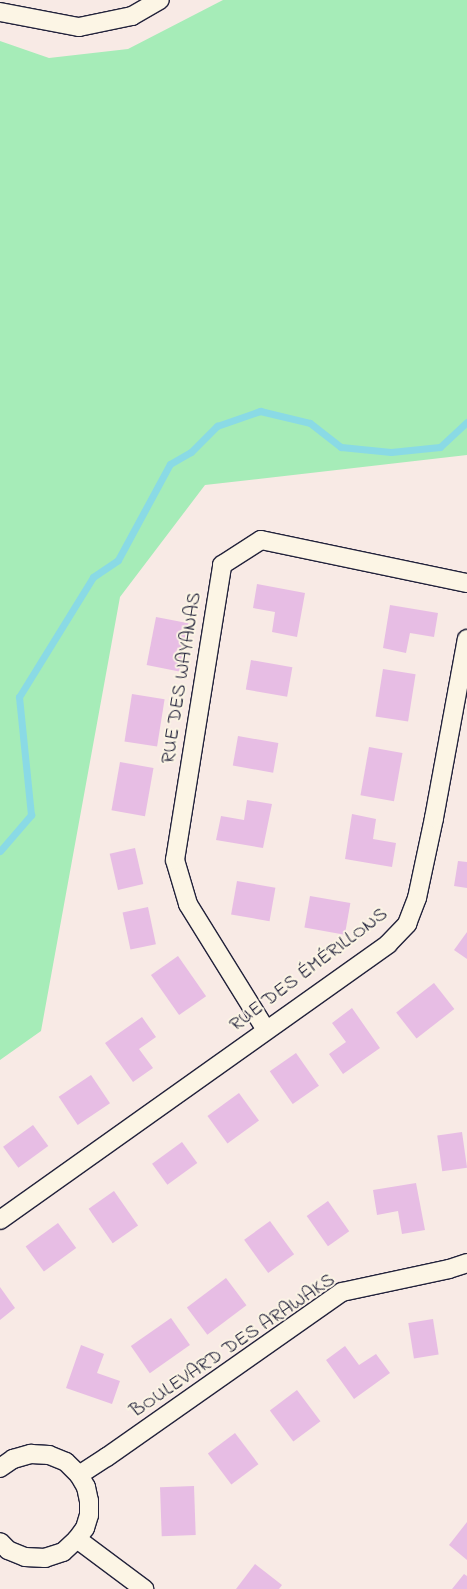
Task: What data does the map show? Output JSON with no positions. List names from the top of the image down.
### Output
{
  "streets": {
    "street": ["RUE DES WAYANAS", "RUE DES ÉMÉRILLONS", "BOULEVARD DES ARAWAKS"]
  },
  "crossings": [
    ["RUE DES WAYANAS", "RUE DES ÉMÉRILLONS"]
  ]
}
